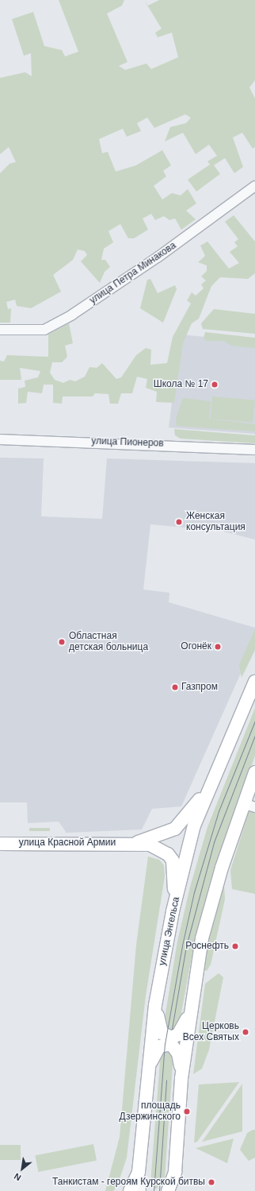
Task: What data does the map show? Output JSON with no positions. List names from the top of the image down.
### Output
{
  "streets": {
    "main road": ["улица Красной Армии", "улица Энгельса"],
    "street": ["улица Петра Минакова", "улица Пионеров"]
  },
  "places": [
    "Школа № 17",
    "Женская консультация",
    "Областная детская больница",
    "Огонёк",
    "Газпром",
    "Роснефть",
    "Церковь Всех Святых",
    "площадь Дзержинского",
    "Танкистам - героям Курской битвы"
  ],
  "north": "bottom left"
}
